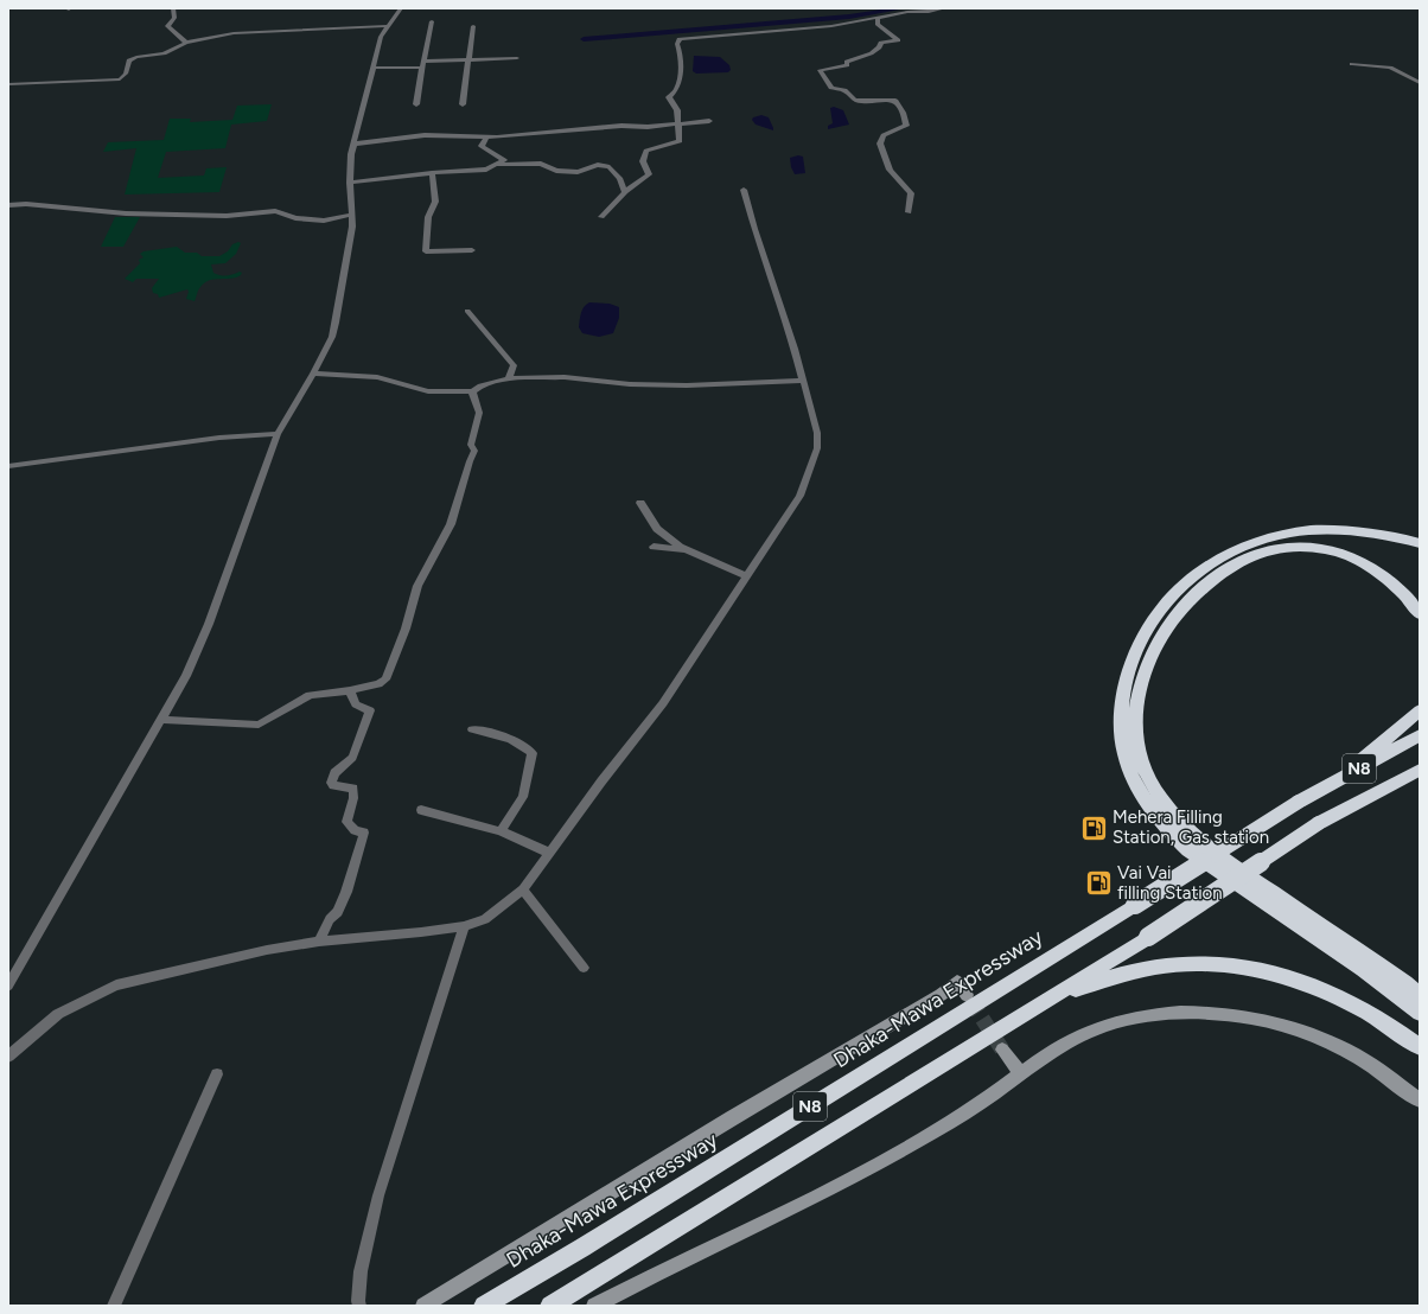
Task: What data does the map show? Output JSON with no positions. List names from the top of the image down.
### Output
{
  "streets": {
    "highway": ["N8", "Dhaka-Mawa Expressway"]
  },
  "places": {
    "fuel station": ["Mehera Filling Station, Gas station", "Vai Vai filling Station"]
  }
}
